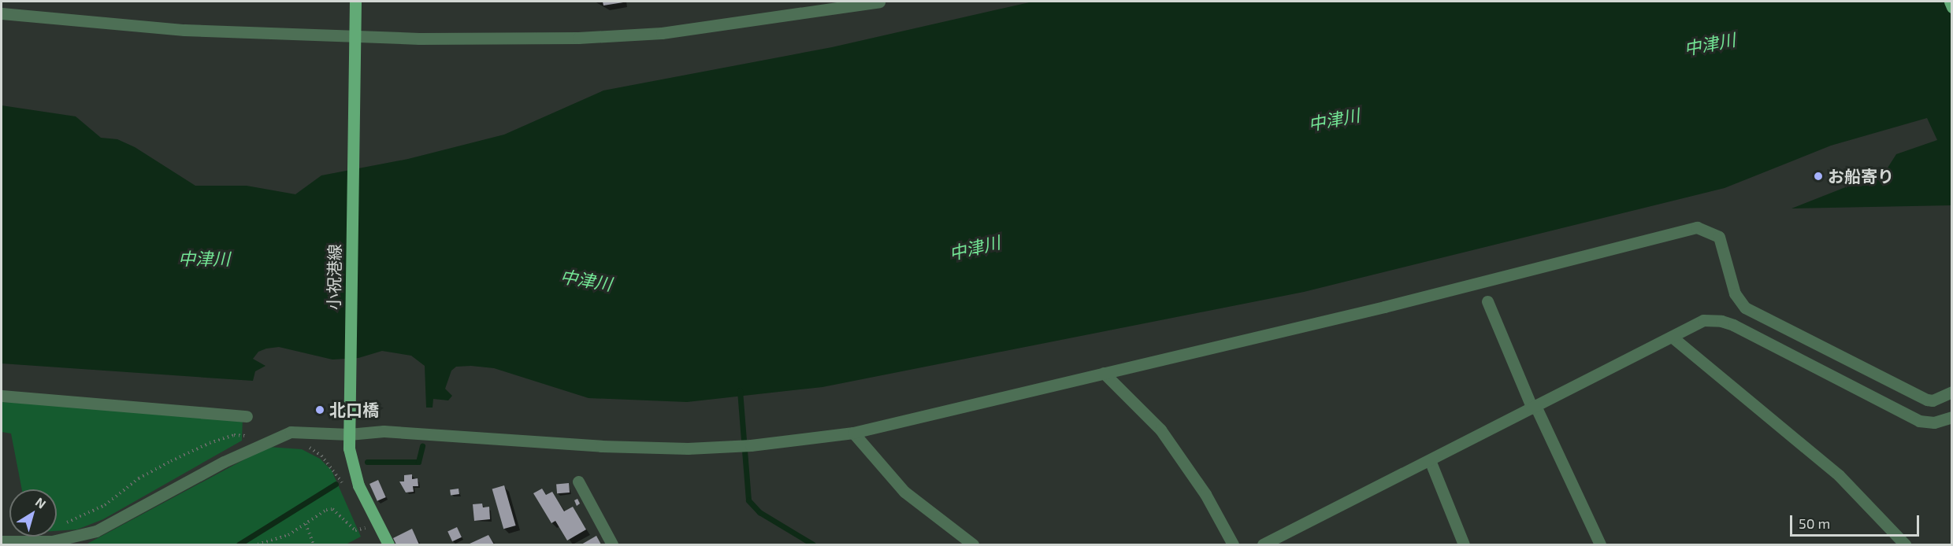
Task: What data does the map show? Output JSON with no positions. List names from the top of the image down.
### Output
{
  "streets": {
    "main road": ["小祝港線"]
  },
  "water": ["中津川"],
  "places": ["お船寄り", "北口橋"],
  "scale_bar": "50 m",
  "north": "top right"
}
